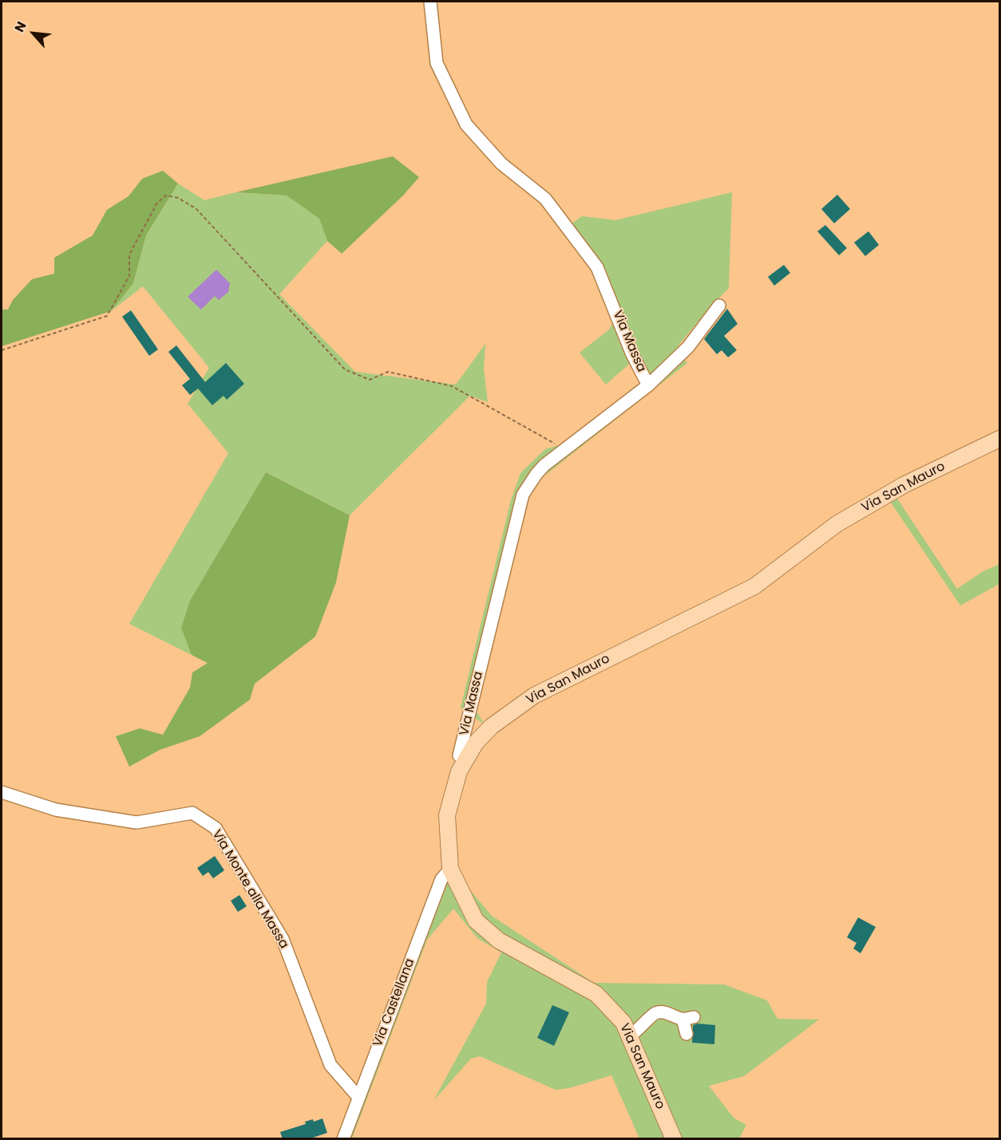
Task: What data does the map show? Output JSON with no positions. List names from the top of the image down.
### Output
{
  "streets": {
    "main road": ["Via San Mauro"],
    "street": ["Via Massa", "Via Monte alla Massa", "Via Castellana"]
  },
  "crossings": [
    ["Via Massa", "Via San Mauro"],
    ["Via San Mauro", "Via Castellana"],
    ["Via Monte alla Massa", "Via Castellana"]
  ],
  "north": "top left"
}
